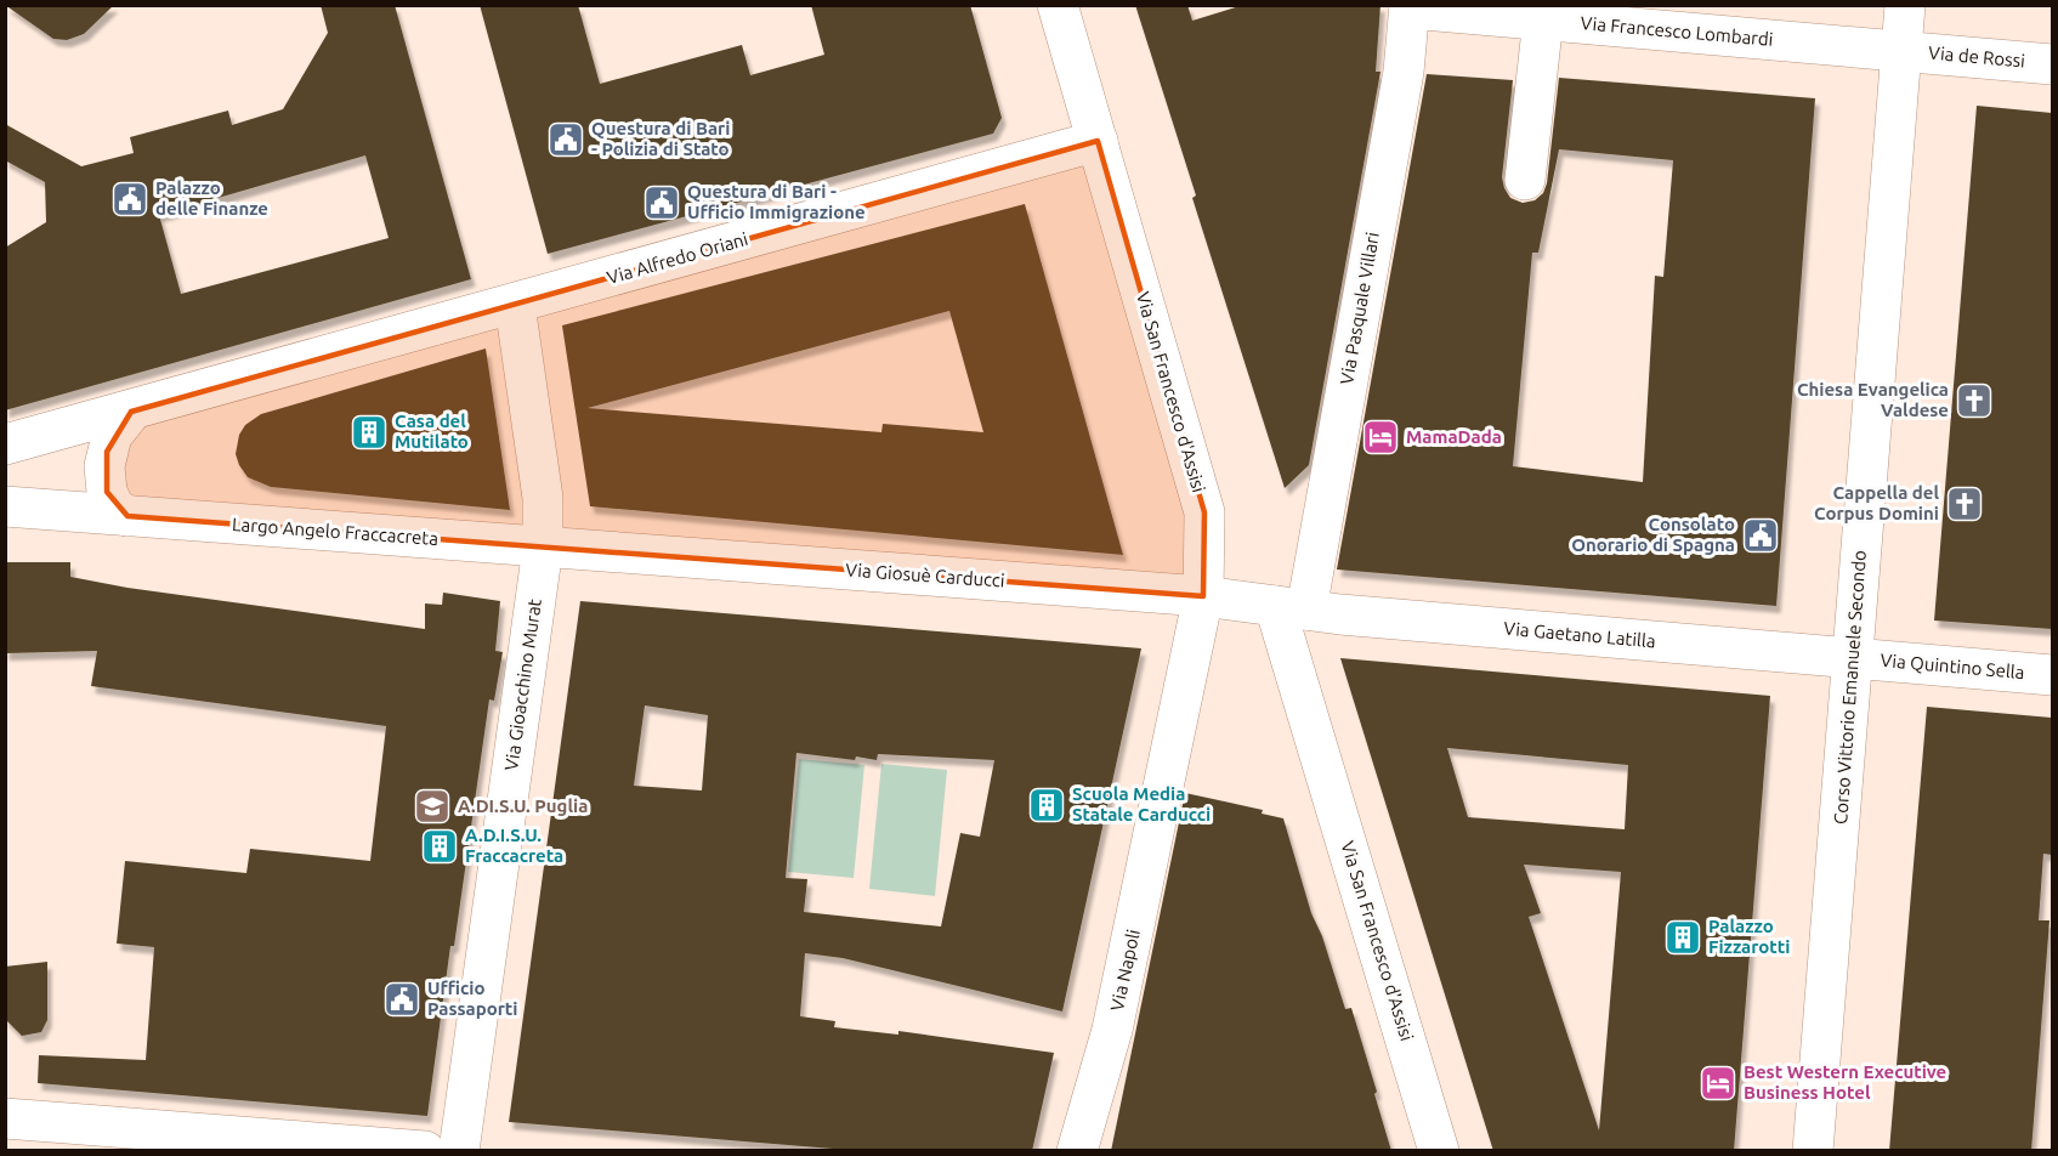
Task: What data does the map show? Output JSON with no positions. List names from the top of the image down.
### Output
{
  "streets": {
    "street": [
      "Via Francesco Lombardi",
      "Via de Rossi",
      "Via Alfredo Oriani",
      "Via Pasquale Villari",
      "Via San Francesco d'Assisi",
      "Largo Angelo Fraccacreta",
      "Via Giosuè Carducci",
      "Via Gaetano Latilla",
      "Via Quintino Sella",
      "Via Gioacchino Murat",
      "Corso Vittorio Emanuele Secondo",
      "Via Napoli"
    ]
  },
  "crossings": [
    ["Via Francesco Lombardi", "Via de Rossi"],
    ["Via Francesco Lombardi", "Via Pasquale Villari"],
    ["Via Francesco Lombardi", "Corso Vittorio Emanuele Secondo"],
    ["Via de Rossi", "Corso Vittorio Emanuele Secondo"],
    ["Via Alfredo Oriani", "Via San Francesco d'Assisi"],
    ["Via Alfredo Oriani", "Via Gioacchino Murat"],
    ["Via Pasquale Villari", "Via San Francesco d'Assisi"],
    ["Via Pasquale Villari", "Via Giosuè Carducci"],
    ["Via Pasquale Villari", "Via Gaetano Latilla"],
    ["Via San Francesco d'Assisi", "Via Giosuè Carducci"],
    ["Via San Francesco d'Assisi", "Via Gaetano Latilla"],
    ["Via San Francesco d'Assisi", "Via Napoli"],
    ["Largo Angelo Fraccacreta", "Via Giosuè Carducci"],
    ["Largo Angelo Fraccacreta", "Via Gioacchino Murat"],
    ["Via Giosuè Carducci", "Via Gaetano Latilla"],
    ["Via Giosuè Carducci", "Via Gioacchino Murat"],
    ["Via Gaetano Latilla", "Via Quintino Sella"],
    ["Via Gaetano Latilla", "Corso Vittorio Emanuele Secondo"],
    ["Via Quintino Sella", "Corso Vittorio Emanuele Secondo"]
  ],
  "places": {
    "public building": [
      "Questura di Bari - Polizia di Stato",
      "Palazzo delle Finanze",
      "Questura di Bari - Ufficio Immigrazione",
      "Consolato Onorario di Spagna",
      "Ufficio Passaporti"
    ],
    "church": ["Chiesa Evangelica Valdese", "Cappella del Corpus Domini"],
    "building": [
      "Casa del Mutilato",
      "Scuola Media Statale Carducci",
      "A.D.I.S.U. Fraccacreta",
      "Palazzo Fizzarotti"
    ],
    "hotel": ["MamaDada", "Best Western Executive Business Hotel"],
    "school or university": ["A.DI.S.U. Puglia"]
  }
}
